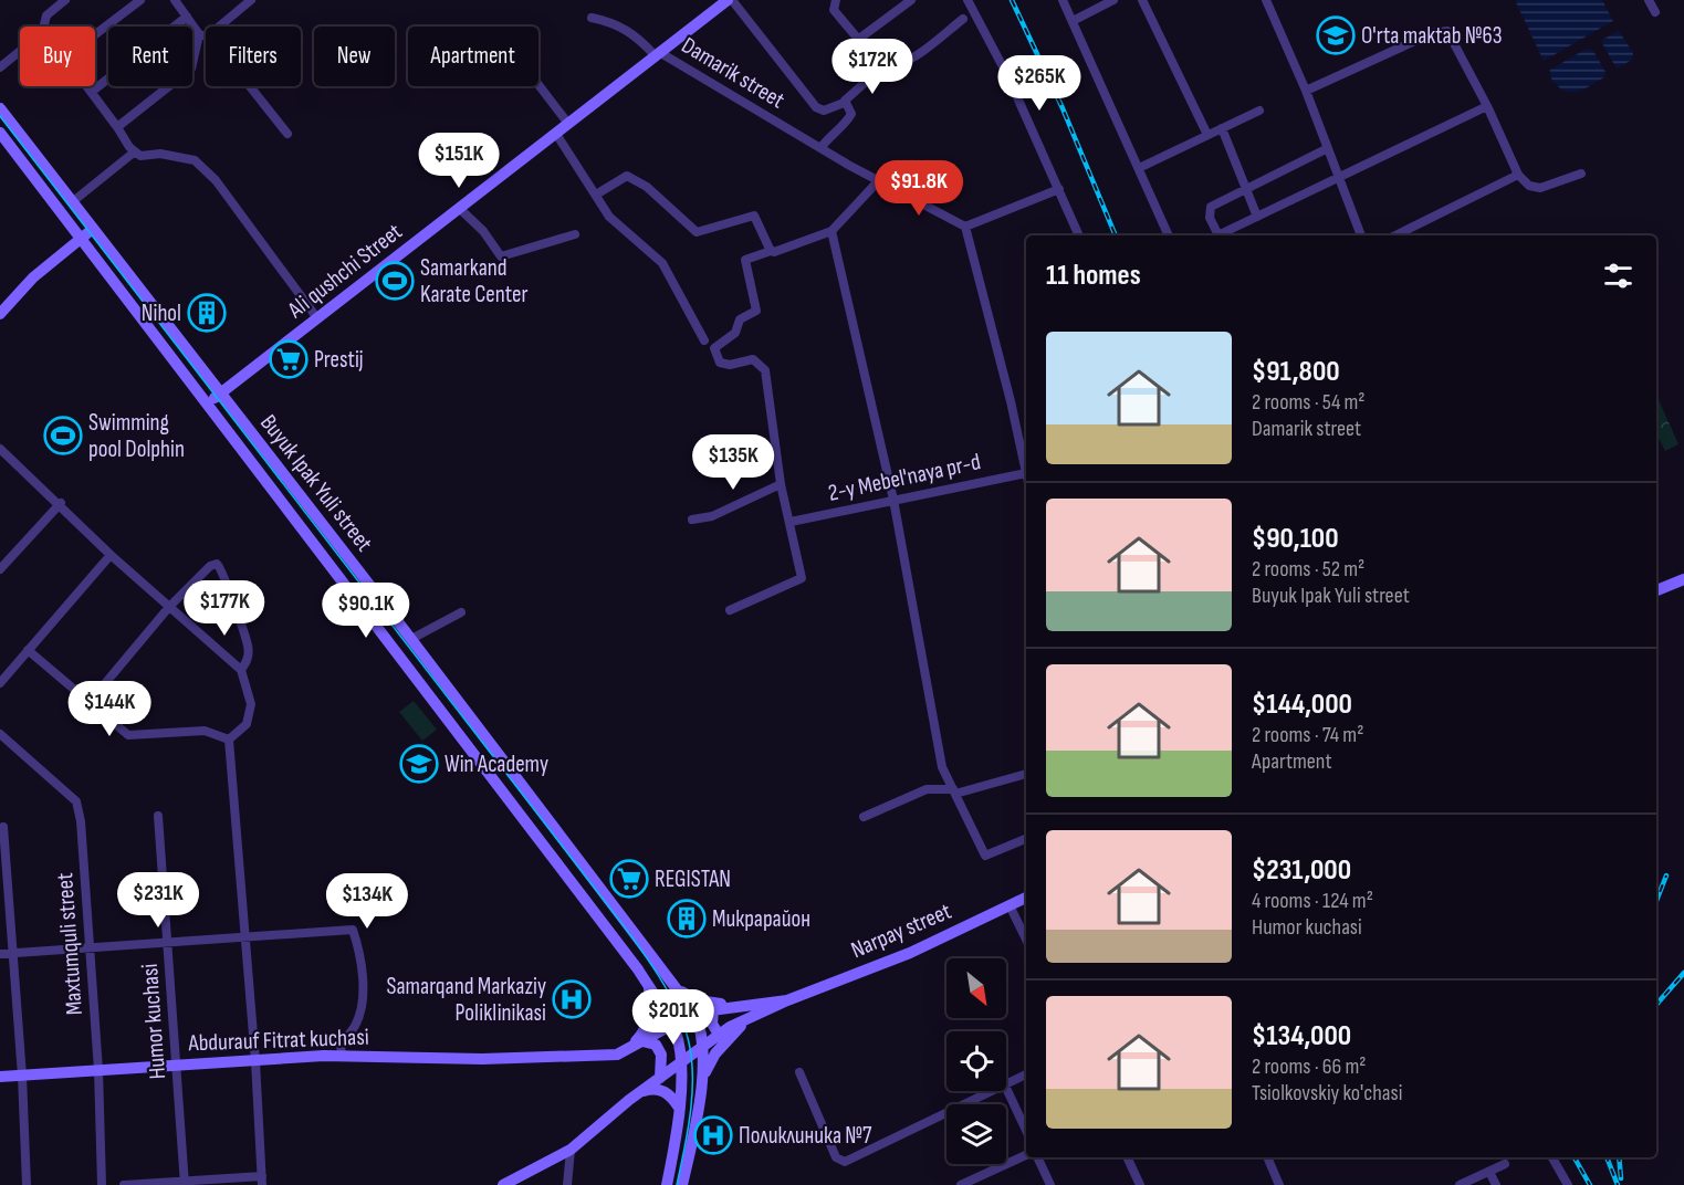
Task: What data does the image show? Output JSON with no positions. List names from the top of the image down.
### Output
{
  "streets": {
    "main road": [
      "Ali qushchi Street",
      "Buyuk Ipak Yuli street",
      "Narpay street",
      "Abdurauf Fitrat kuchasi"
    ],
    "street": [
      "Damarik street",
      "2-y Mebel'naya pr-d",
      "Maxtumquli street",
      "Humor kuchasi"
    ]
  },
  "crossings": [
    ["Damarik street", "Ali qushchi Street"],
    ["Ali qushchi Street", "Buyuk Ipak Yuli street"],
    ["Buyuk Ipak Yuli street", "Narpay street"],
    ["Buyuk Ipak Yuli street", "Abdurauf Fitrat kuchasi"],
    ["Narpay street", "Abdurauf Fitrat kuchasi"],
    ["Maxtumquli street", "Abdurauf Fitrat kuchasi"],
    ["Humor kuchasi", "Abdurauf Fitrat kuchasi"]
  ],
  "places": {
    "school or university": ["O'rta maktab №63", "Win Academy"],
    "sports": ["Samarkand Karate Center", "Swimming pool Dolphin"],
    "building": ["Nihol", "Микрарайон"],
    "supermarket": ["Prestij", "REGISTAN"],
    "hospital": ["Samarqand Markaziy Poliklinikasi", "Поликлиника №7"]
  },
  "north": "bottom right",
  "page": {
    "chip": [
      "Buy",
      "Rent",
      "Filters",
      "New",
      "Apartment"
    ],
    "price": [
      "$172K",
      "$265K",
      "$151K",
      "$91.8K",
      "$135K",
      "$177K",
      "$90.1K",
      "$144K",
      "$231K",
      "$134K",
      "$201K"
    ],
    "heading": "11 homes",
    "list": [
      {
        "name": "$91,800",
        "note": "2 rooms · 54 m² · Damarik street"
      },
      {
        "name": "$90,100",
        "note": "2 rooms · 52 m² · Buyuk Ipak Yuli street"
      },
      {
        "name": "$144,000",
        "note": "2 rooms · 74 m² · Apartment"
      },
      {
        "name": "$231,000",
        "note": "4 rooms · 124 m² · Humor kuchasi"
      },
      {
        "name": "$134,000",
        "note": "2 rooms · 66 m² · Tsiolkovskiy ko'chasi"
      }
    ]
  }
}
